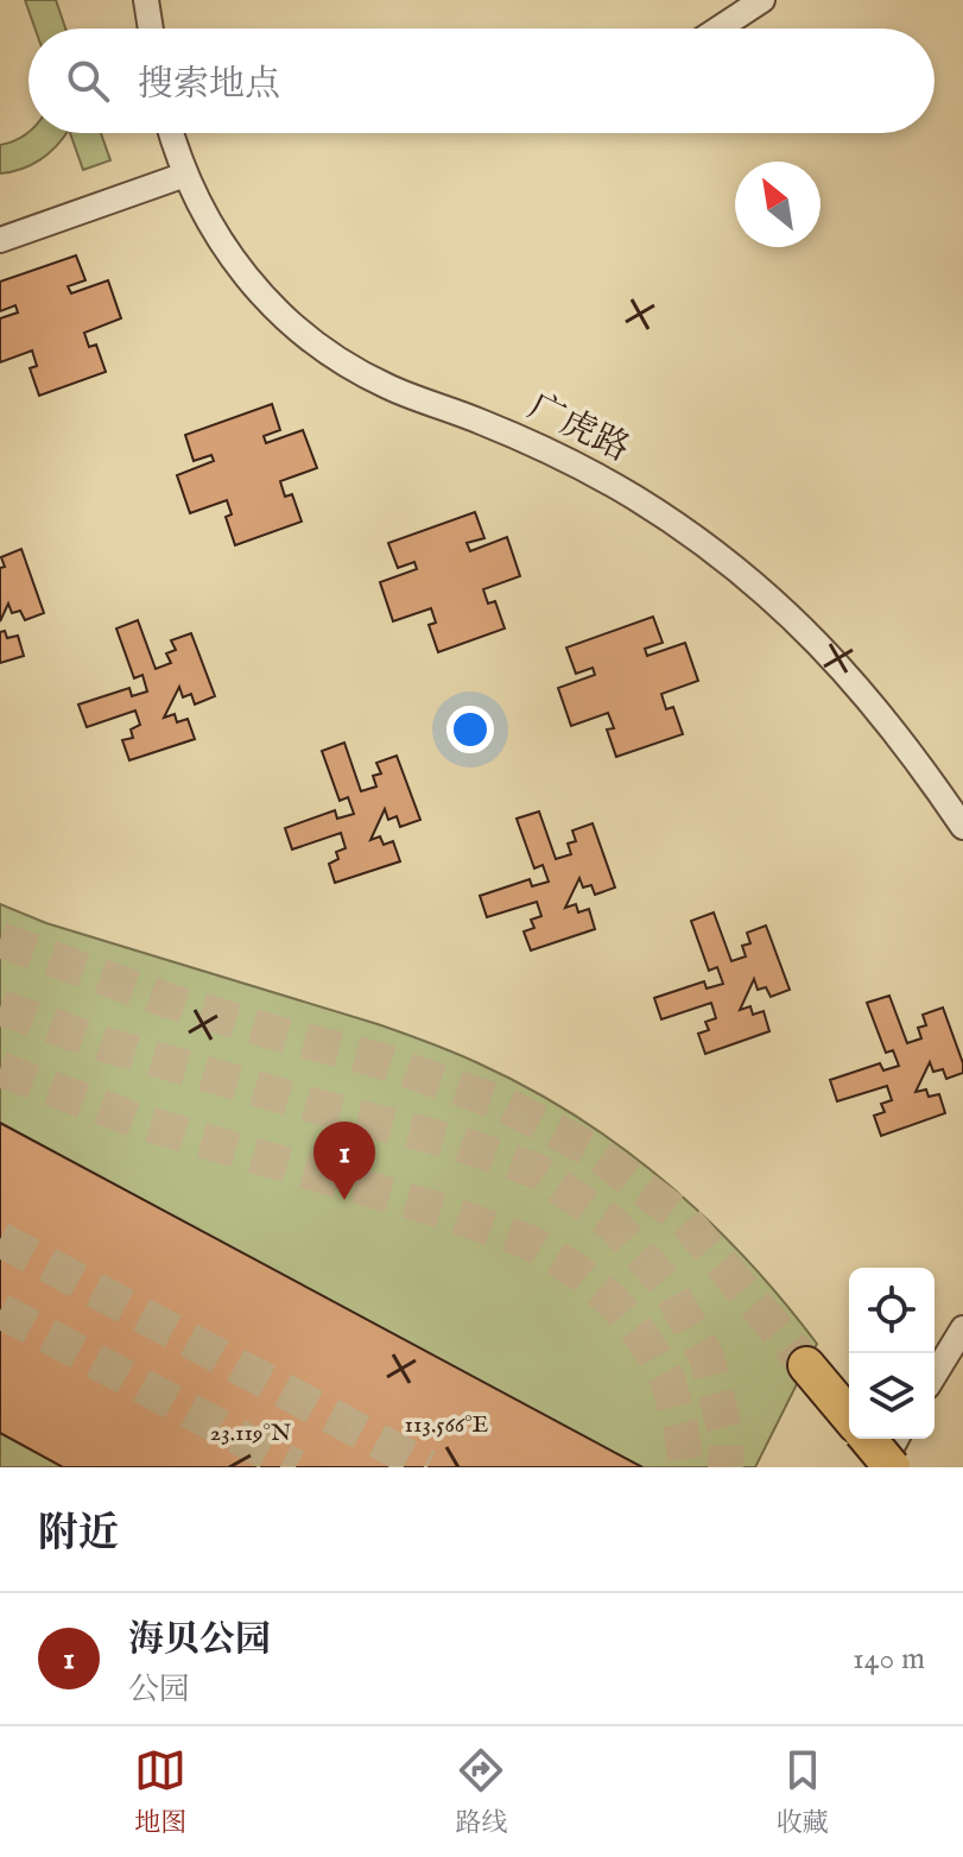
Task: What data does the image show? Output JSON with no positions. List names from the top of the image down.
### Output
{
  "streets": {
    "street": ["广虎路"]
  },
  "north": "top left",
  "page": {
    "search": "搜索地点",
    "pins": "1",
    "heading": "附近",
    "list": [
      {
        "mark": "1",
        "name": "海贝公园",
        "note": "公园",
        "value": "140 m"
      }
    ],
    "nav": ["地图", "路线", "收藏"]
  },
  "coordinates": ["113.566°E", "23.119°N"]
}
